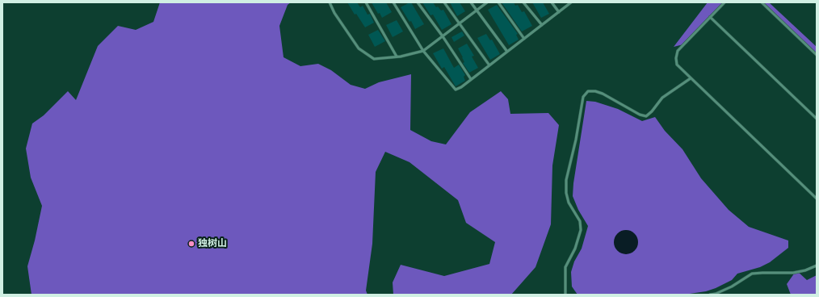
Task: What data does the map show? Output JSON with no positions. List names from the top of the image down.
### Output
{
  "places": ["独树山"]
}
